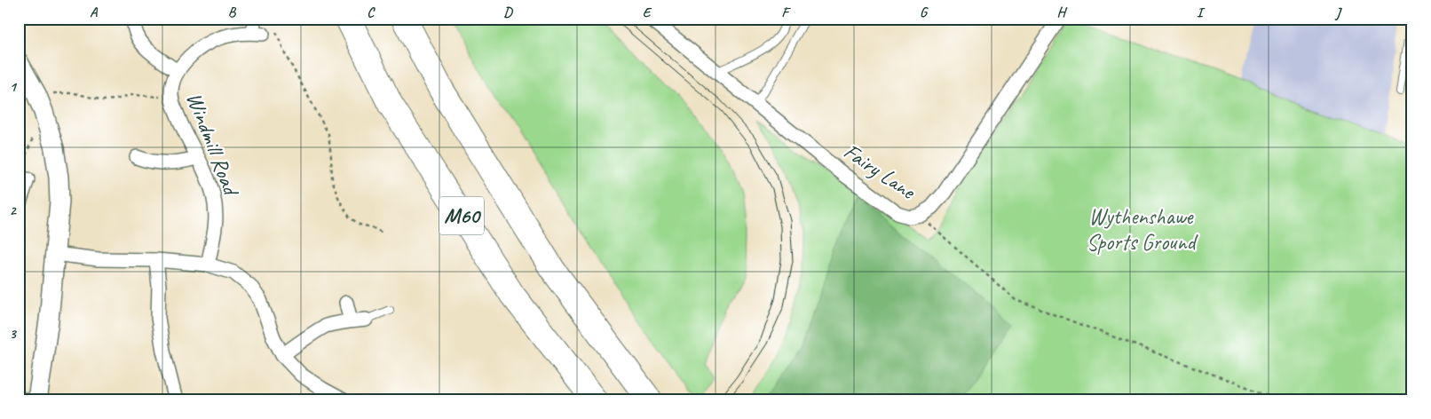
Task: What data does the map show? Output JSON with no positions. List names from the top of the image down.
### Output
{
  "streets": {
    "highway": ["M60"],
    "street": ["Windmill Road", "Fairy Lane"]
  },
  "parks": ["Wythenshawe Sports Ground"],
  "grid": {
    "columns": [
      "A",
      "B",
      "C",
      "D",
      "E",
      "F",
      "G",
      "H",
      "I",
      "J"
    ],
    "rows": ["1", "2", "3"]
  }
}
